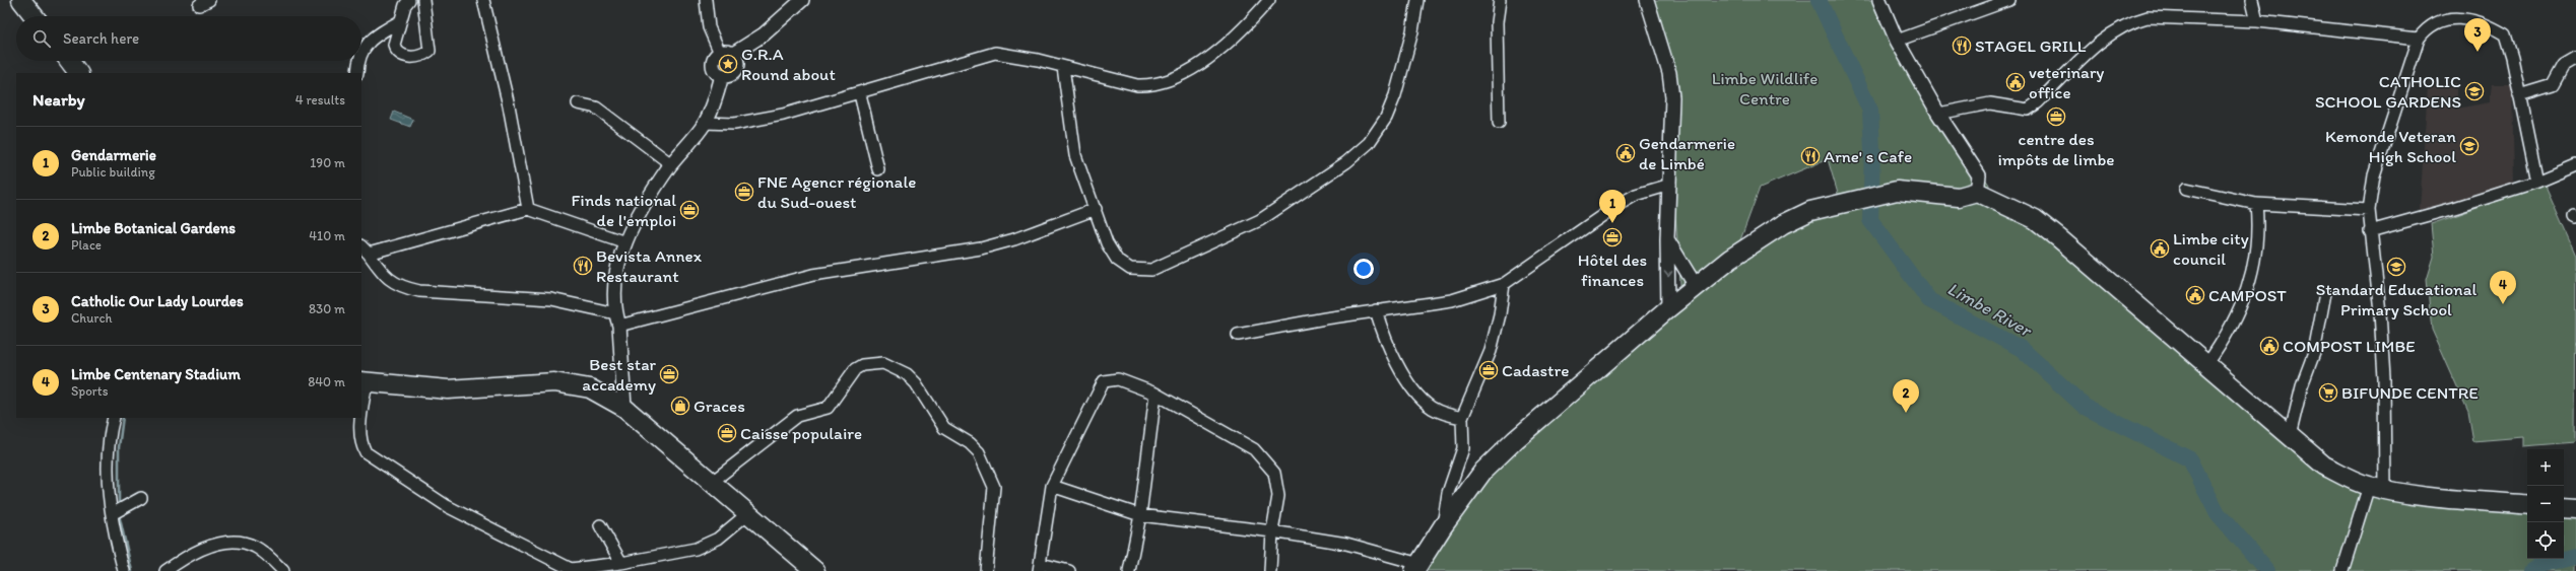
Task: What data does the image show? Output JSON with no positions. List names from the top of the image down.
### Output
{
  "water": ["Limbe River"],
  "parks": ["Limbe Wildlife Centre"],
  "places": {
    "restaurant": ["STAGEL GRILL", "Arne' s Cafe", "Bevista Annex Restaurant"],
    "place": ["G.R.A Round about"],
    "public building": [
      "veterinary office",
      "Gendarmerie de Limbé",
      "Limbe city council",
      "CAMPOST",
      "COMPOST LIMBE"
    ],
    "school or university": ["CATHOLIC SCHOOL GARDENS", "Kemonde Veteran High School", "Standard Educational Primary School"],
    "office": [
      "centre des impôts de limbe",
      "FNE Agencr régionale du Sud-ouest",
      "Finds national de l'emploi",
      "Hôtel des finances",
      "Cadastre",
      "Best star accademy",
      "Caisse populaire"
    ],
    "supermarket": ["BIFUNDE CENTRE"],
    "shop": ["Graces"]
  },
  "page": {
    "search": "Search here",
    "pins": [
      "3",
      "1",
      "4",
      "2"
    ],
    "heading": ["Nearby", "4 results"],
    "list": [
      {
        "mark": "1",
        "name": "Gendarmerie",
        "note": "Public building",
        "value": "190 m"
      },
      {
        "mark": "2",
        "name": "Limbe Botanical Gardens",
        "note": "Place",
        "value": "410 m"
      },
      {
        "mark": "3",
        "name": "Catholic Our Lady Lourdes",
        "note": "Church",
        "value": "830 m"
      },
      {
        "mark": "4",
        "name": "Limbe Centenary Stadium",
        "note": "Sports",
        "value": "840 m"
      }
    ],
    "map_buttons": ["+", "−"]
  }
}
